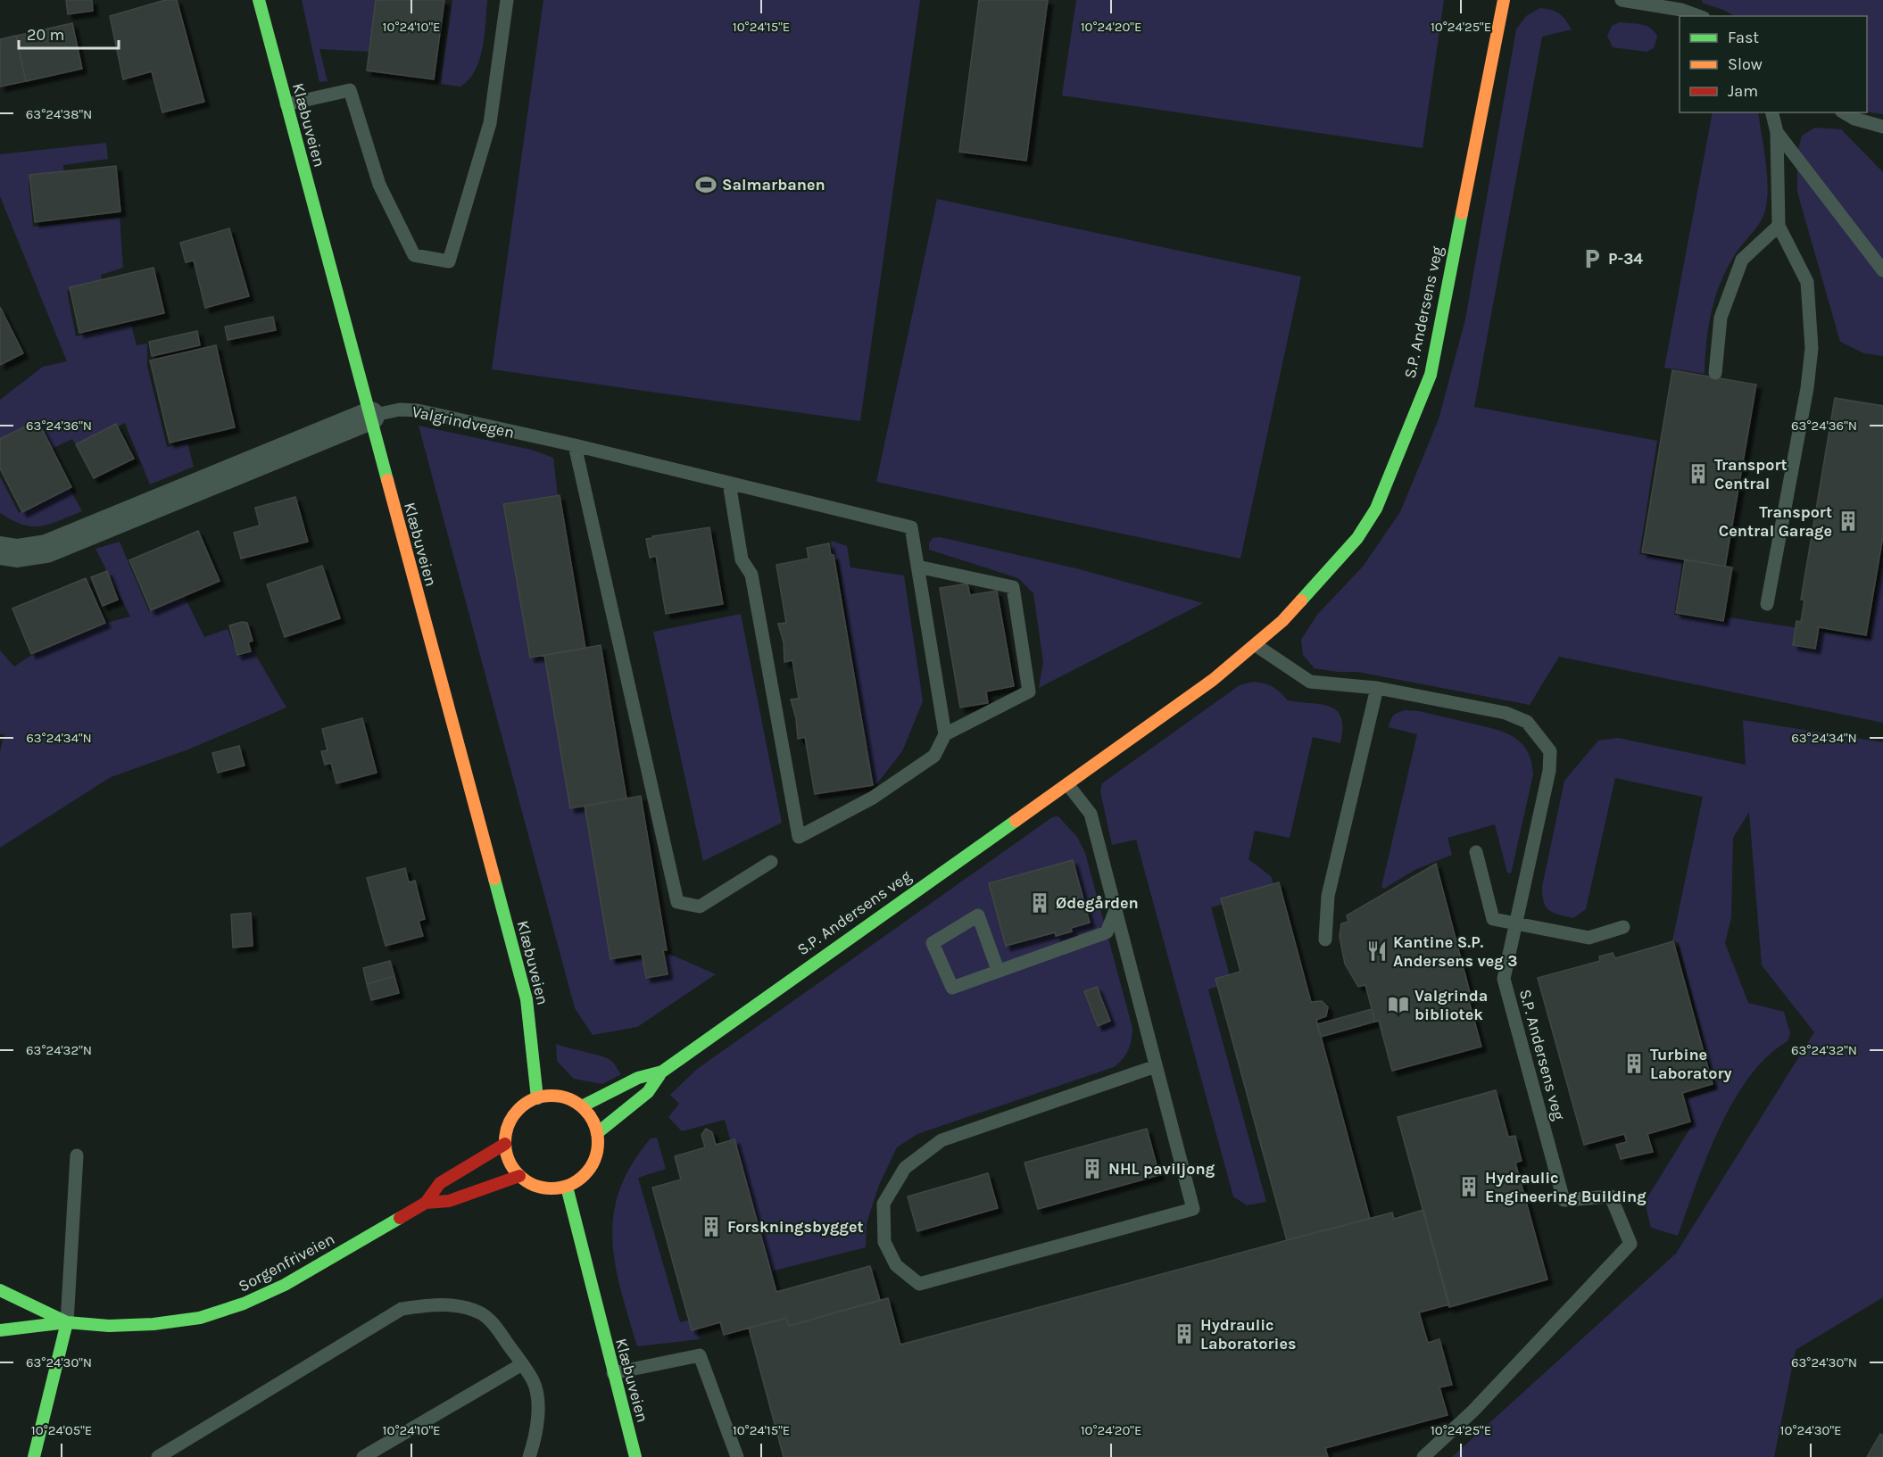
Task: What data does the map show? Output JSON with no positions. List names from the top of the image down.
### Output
{
  "streets": {
    "street": [
      "Klæbuveien",
      "S.P. Andersens veg",
      "Valgrindvegen",
      "Sorgenfriveien"
    ]
  },
  "crossings": [
    ["Klæbuveien", "S.P. Andersens veg"],
    ["Klæbuveien", "Valgrindvegen"],
    ["Klæbuveien", "Sorgenfriveien"],
    ["S.P. Andersens veg", "Sorgenfriveien"]
  ],
  "places": {
    "sports": ["Salmarbanen"],
    "parking": ["P-34"],
    "building": [
      "Transport Central",
      "Transport Central Garage",
      "Ødegården",
      "Turbine Laboratory",
      "NHL paviljong",
      "Hydraulic Engineering Building",
      "Forskningsbygget",
      "Hydraulic Laboratories"
    ],
    "restaurant": ["Kantine S.P. Andersens veg 3"],
    "library": ["Valgrinda bibliotek"]
  },
  "legend": ["Fast", "Slow", "Jam"],
  "scale_bar": "20 m",
  "coordinates": [
    "10°24'10\"E",
    "10°24'15\"E",
    "10°24'20\"E",
    "10°24'25\"E",
    "63°24'38\"N",
    "63°24'36\"N",
    "63°24'34\"N",
    "63°24'32\"N",
    "63°24'30\"N",
    "10°24'05\"E",
    "10°24'30\"E"
  ]
}
